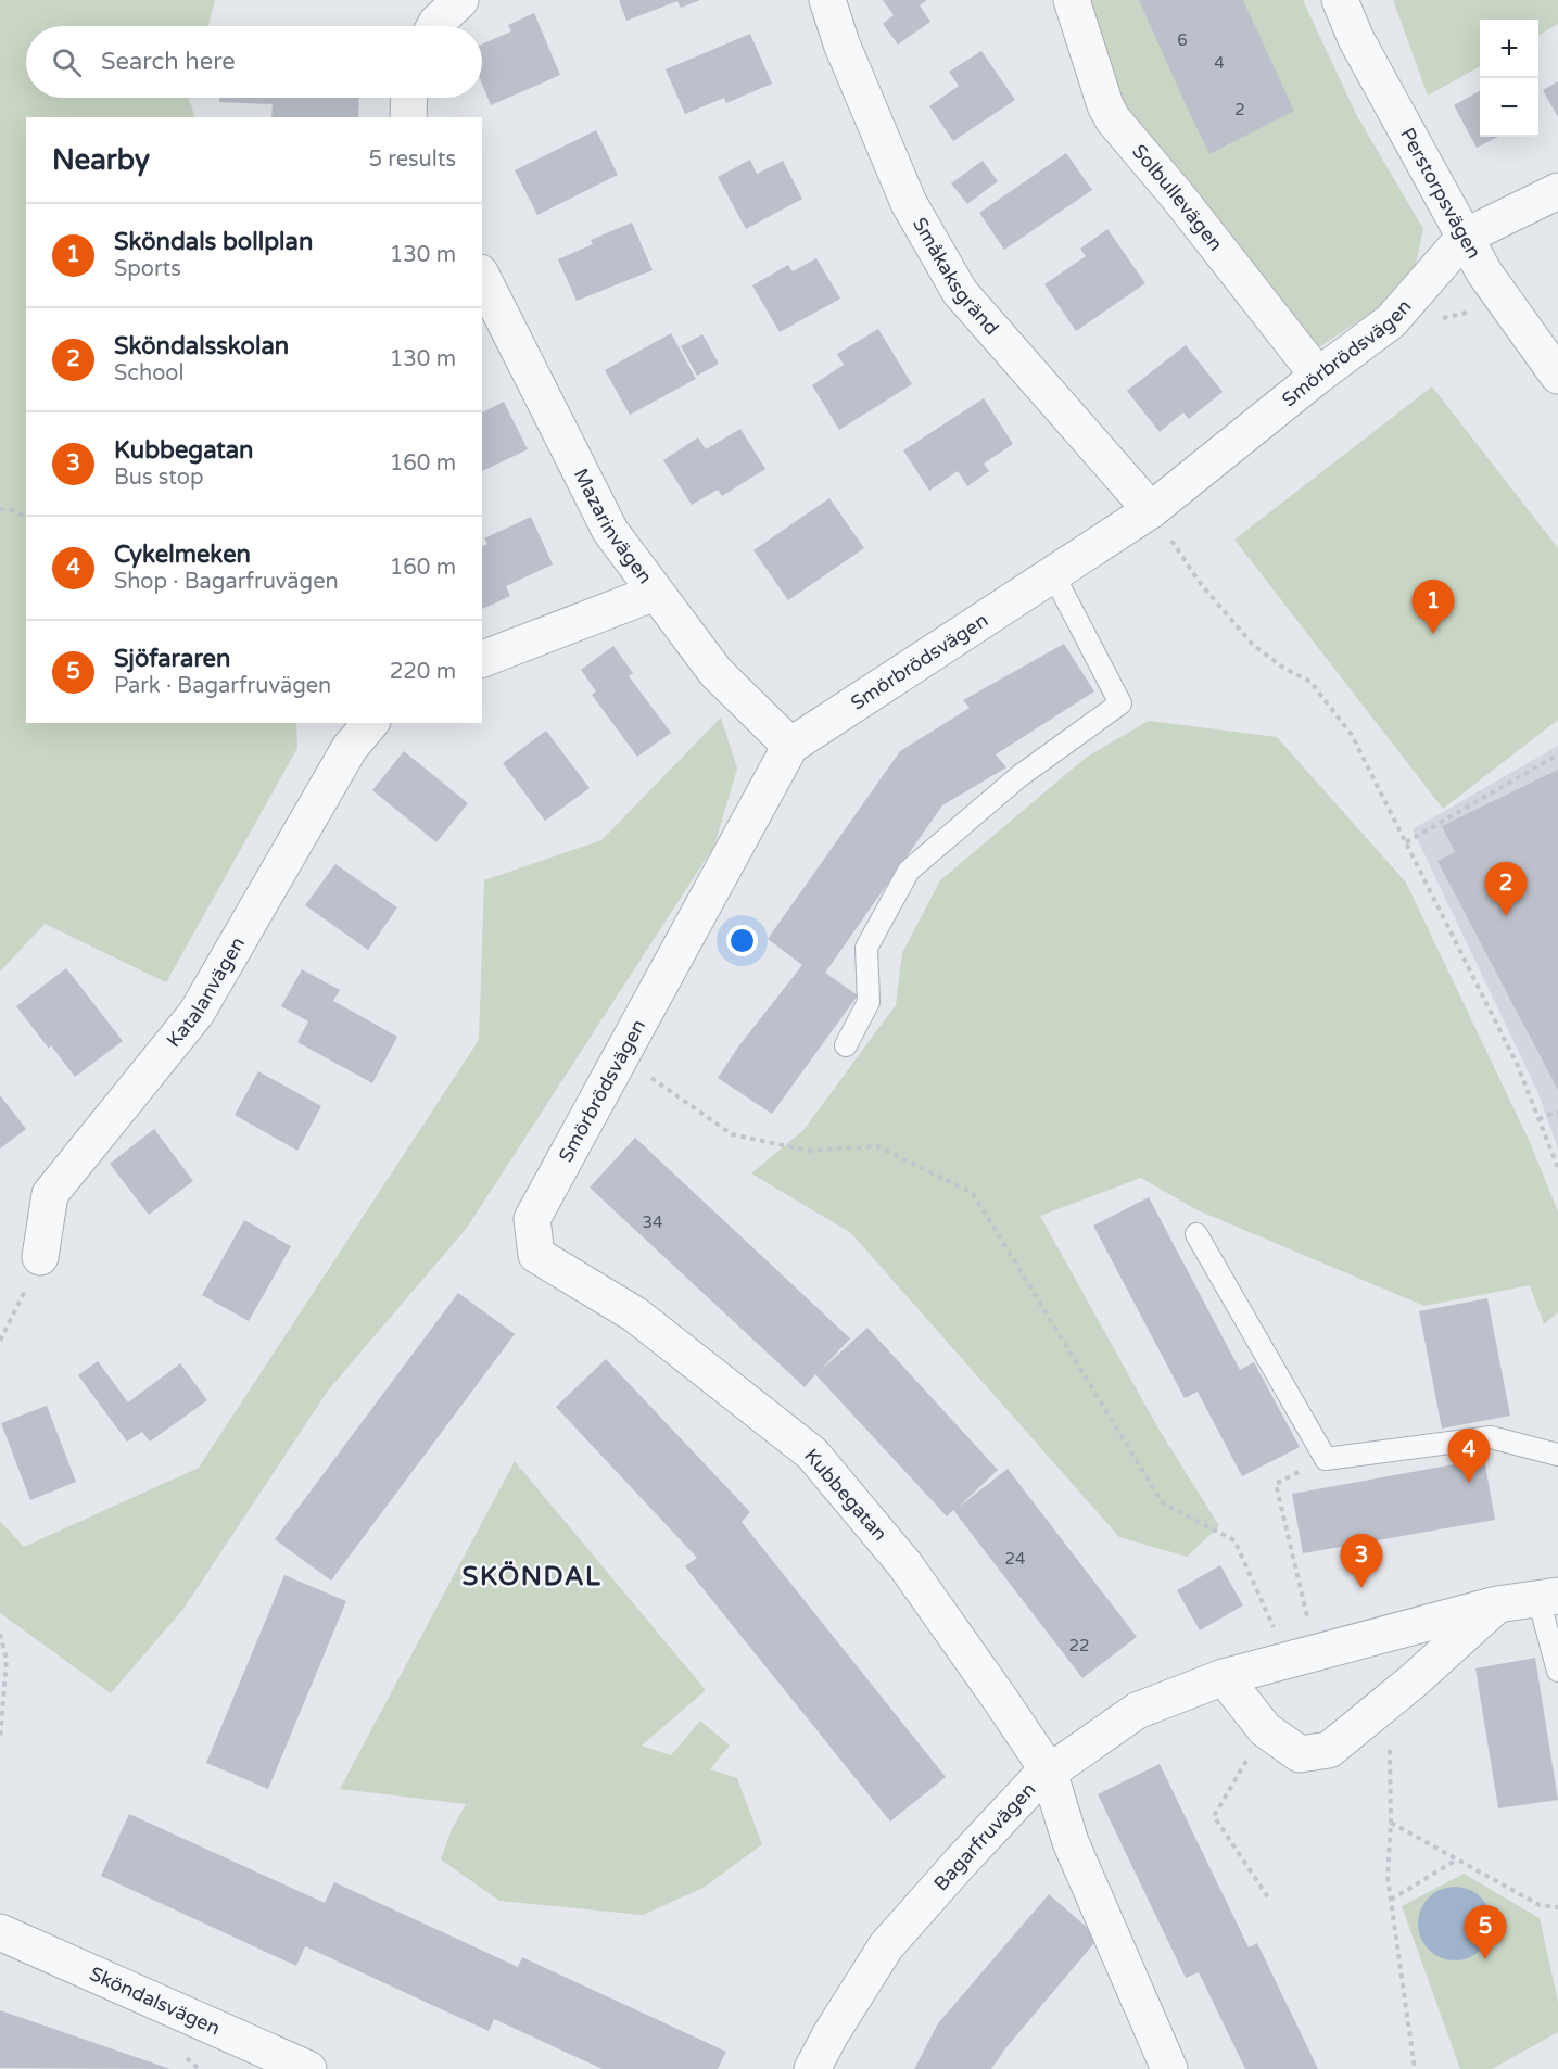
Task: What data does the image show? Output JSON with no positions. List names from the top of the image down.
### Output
{
  "streets": {
    "street": [
      "Perstorpsvägen",
      "Solbullevägen",
      "Småkaksgränd",
      "Smörbrödsvägen",
      "Mazarinvägen",
      "Katalanvägen",
      "Kubbegatan",
      "Bagarfruvägen",
      "Sköndalsvägen"
    ]
  },
  "crossings": [
    ["Perstorpsvägen", "Smörbrödsvägen"],
    ["Solbullevägen", "Smörbrödsvägen"],
    ["Småkaksgränd", "Smörbrödsvägen"],
    ["Smörbrödsvägen", "Mazarinvägen"],
    ["Smörbrödsvägen", "Kubbegatan"],
    ["Kubbegatan", "Bagarfruvägen"]
  ],
  "districts": ["SKÖNDAL"],
  "house_numbers": [
    "6",
    "4",
    "2",
    "34",
    "24",
    "22"
  ],
  "page": {
    "map_buttons": ["+", "−"],
    "search": "Search here",
    "heading": ["Nearby", "5 results"],
    "list": [
      {
        "mark": "1",
        "name": "Sköndals bollplan",
        "note": "Sports",
        "value": "130 m"
      },
      {
        "mark": "2",
        "name": "Sköndalsskolan",
        "note": "School",
        "value": "130 m"
      },
      {
        "mark": "3",
        "name": "Kubbegatan",
        "note": "Bus stop",
        "value": "160 m"
      },
      {
        "mark": "4",
        "name": "Cykelmeken",
        "note": "Shop · Bagarfruvägen",
        "value": "160 m"
      },
      {
        "mark": "5",
        "name": "Sjöfararen",
        "note": "Park · Bagarfruvägen",
        "value": "220 m"
      }
    ],
    "pins": [
      "1",
      "2",
      "4",
      "3",
      "5"
    ]
  }
}
